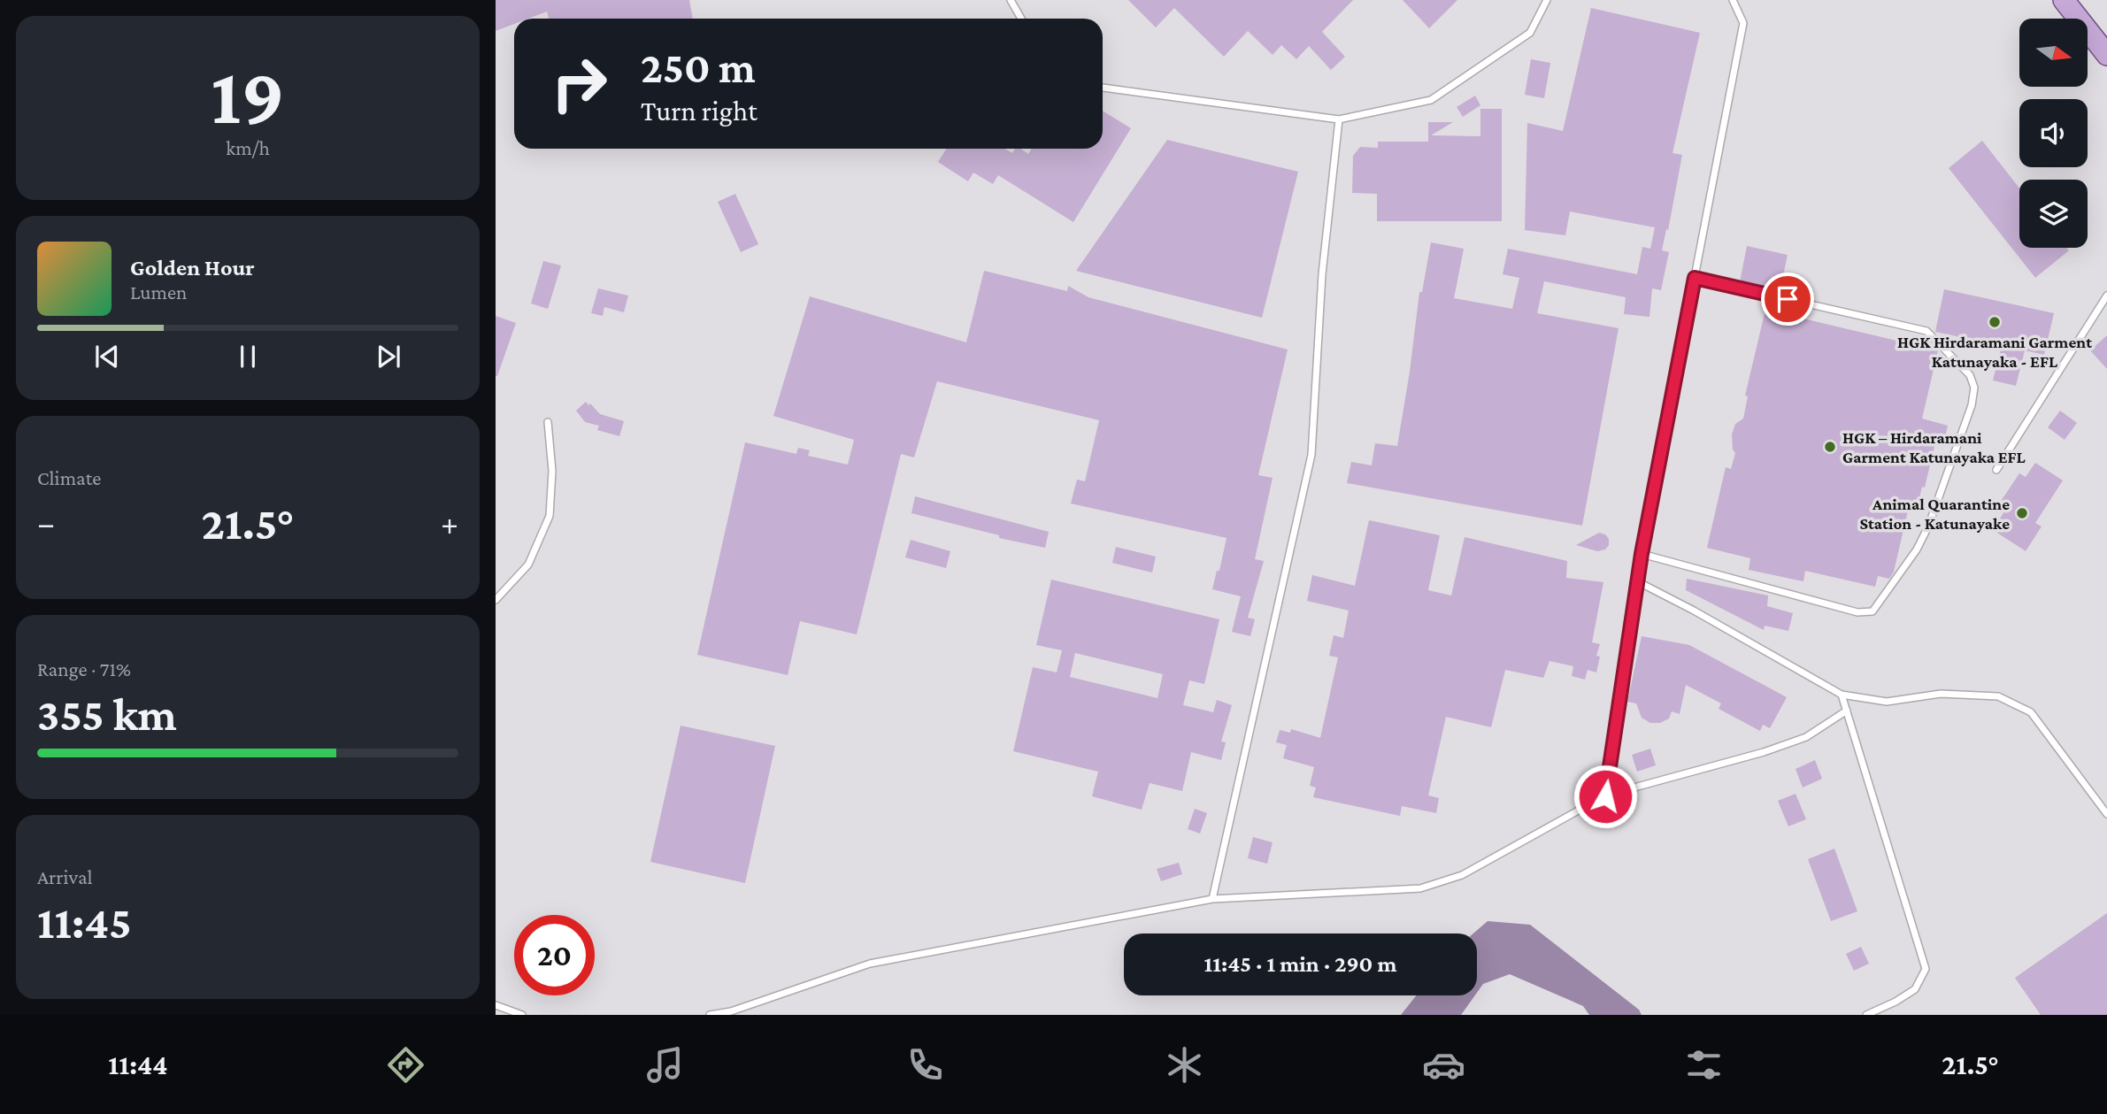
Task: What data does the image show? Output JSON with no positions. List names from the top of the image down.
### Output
{
  "places": ["HGK Hirdaramani Garment Katunayaka - EFL", "HGK – Hirdaramani Garment Katunayaka EFL", "Animal Quarantine Station - Katunayake"],
  "north": "right",
  "page": {
    "tile": [
      ["19", "km/h"],
      "Climate",
      ["Range · 71%", "355 km"],
      ["Arrival", "11:45"]
    ],
    "turn": ["250 m", "Turn right"],
    "song": ["Golden Hour", "Lumen"],
    "heat": ["−", "21.5°", "+"],
    "limit": "20",
    "trip": "11:45 · 1 min · 290 m",
    "tabs": ["11:44", "21.5°"]
  }
}
